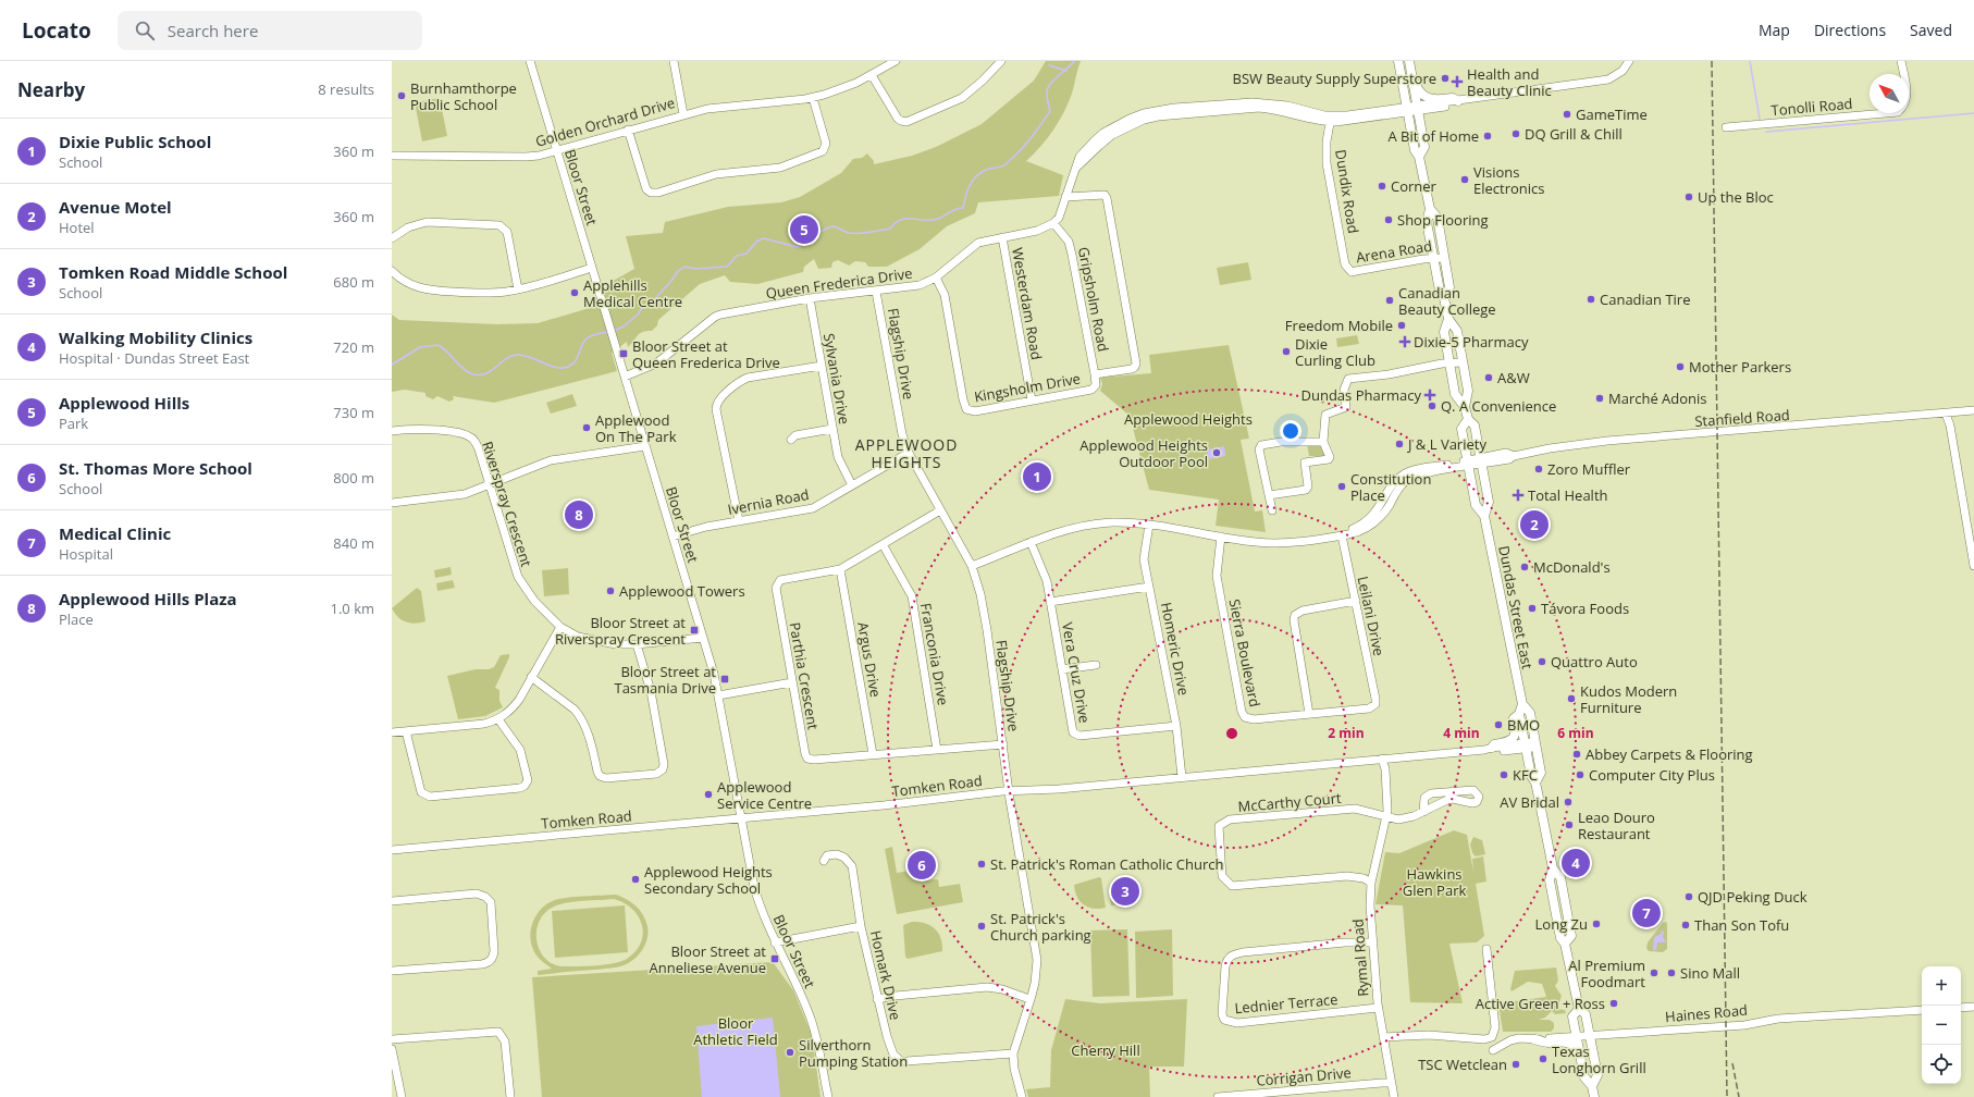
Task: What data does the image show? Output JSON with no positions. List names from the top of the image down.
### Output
{
  "streets": {
    "main road": ["Dundas Street East"],
    "street": [
      "Tonolli Road",
      "Golden Orchard Drive",
      "Bloor Street",
      "Dundix Road",
      "Arena Road",
      "Queen Frederica Drive",
      "Gripsholm Road",
      "Westerdam Road",
      "Flagship Drive",
      "Sylvania Drive",
      "Kingsholm Drive",
      "Stanfield Road",
      "Ivernia Road",
      "Riverspray Crescent",
      "Leilani Drive",
      "Homeric Drive",
      "Sierra Boulevard",
      "Franconia Drive",
      "Argus Drive",
      "Vera Cruz Drive",
      "Parthia Crescent",
      "Tomken Road",
      "McCarthy Court",
      "Rymal Road",
      "Homark Drive",
      "Lednier Terrace",
      "Haines Road",
      "Corrigan Drive"
    ]
  },
  "crossings": [
    ["Golden Orchard Drive", "Bloor Street"],
    ["Bloor Street", "Queen Frederica Drive"],
    ["Bloor Street", "Ivernia Road"],
    ["Bloor Street", "Riverspray Crescent"],
    ["Bloor Street", "Tomken Road"],
    ["Dundix Road", "Arena Road"],
    ["Arena Road", "Dundas Street East"],
    ["Queen Frederica Drive", "Gripsholm Road"],
    ["Queen Frederica Drive", "Westerdam Road"],
    ["Queen Frederica Drive", "Flagship Drive"],
    ["Queen Frederica Drive", "Sylvania Drive"],
    ["Queen Frederica Drive", "Kingsholm Drive"],
    ["Gripsholm Road", "Kingsholm Drive"],
    ["Westerdam Road", "Kingsholm Drive"],
    ["Flagship Drive", "Ivernia Road"],
    ["Flagship Drive", "Parthia Crescent"],
    ["Flagship Drive", "Tomken Road"],
    ["Flagship Drive", "Homark Drive"],
    ["Sylvania Drive", "Ivernia Road"],
    ["Stanfield Road", "Dundas Street East"],
    ["Stanfield Road", "Leilani Drive"],
    ["Dundas Street East", "Tomken Road"],
    ["Dundas Street East", "Haines Road"],
    ["Leilani Drive", "Sierra Boulevard"],
    ["Homeric Drive", "Vera Cruz Drive"],
    ["Homeric Drive", "Tomken Road"],
    ["Franconia Drive", "Parthia Crescent"],
    ["Argus Drive", "Parthia Crescent"],
    ["Tomken Road", "Rymal Road"],
    ["McCarthy Court", "Rymal Road"],
    ["Rymal Road", "Lednier Terrace"],
    ["Rymal Road", "Corrigan Drive"]
  ],
  "districts": ["APPLEWOOD HEIGHTS"],
  "parks": [
    "Applewood Heights",
    "Hawkins Glen Park",
    "Bloor Athletic Field",
    "Cherry Hill"
  ],
  "places": {
    "other": [
      "BSW Beauty Supply Superstore",
      "Burnhamthorpe Public School",
      "GameTime",
      "DQ Grill & Chill",
      "A Bit of Home",
      "Visions Electronics",
      "Corner",
      "Up the Bloc",
      "Shop Flooring",
      "Applehills Medical Centre",
      "Canadian Tire",
      "Canadian Beauty College",
      "Freedom Mobile",
      "Dixie Curling Club",
      "Mother Parkers",
      "A&W",
      "Marché Adonis",
      "Q. A Convenience",
      "Applewood On The Park",
      "J & L Variety",
      "Applewood Heights Outdoor Pool",
      "Zoro Muffler",
      "Constitution Place",
      "McDonald's",
      "Applewood Towers",
      "Távora Foods",
      "Quattro Auto",
      "Kudos Modern Furniture",
      "BMO",
      "Abbey Carpets & Flooring",
      "KFC",
      "Computer City Plus",
      "Applewood Service Centre",
      "AV Bridal",
      "Leao Douro Restaurant",
      "St. Patrick's Roman Catholic Church",
      "Applewood Heights Secondary School",
      "QJD Peking Duck",
      "Long Zu",
      "Than Son Tofu",
      "St. Patrick's Church parking",
      "Al Premium Foodmart",
      "Sino Mall",
      "Active Green + Ross",
      "Silverthorn Pumping Station",
      "Texas Longhorn Grill",
      "TSC Wetclean"
    ],
    "health": [
      "Health and Beauty Clinic",
      "Dixie-5 Pharmacy",
      "Dundas Pharmacy",
      "Total Health"
    ],
    "transit": [
      "Bloor Street at Queen Frederica Drive",
      "Bloor Street at Riverspray Crescent",
      "Bloor Street at Tasmania Drive",
      "Bloor Street at Anneliese Avenue"
    ]
  },
  "north": "top left",
  "page": {
    "header": "Locato",
    "search": "Search here",
    "nav": ["Map", "Directions", "Saved"],
    "heading": ["Nearby", "8 results"],
    "list": [
      {
        "mark": "1",
        "name": "Dixie Public School",
        "note": "School",
        "value": "360 m"
      },
      {
        "mark": "2",
        "name": "Avenue Motel",
        "note": "Hotel",
        "value": "360 m"
      },
      {
        "mark": "3",
        "name": "Tomken Road Middle School",
        "note": "School",
        "value": "680 m"
      },
      {
        "mark": "4",
        "name": "Walking Mobility Clinics",
        "note": "Hospital · Dundas Street East",
        "value": "720 m"
      },
      {
        "mark": "5",
        "name": "Applewood Hills",
        "note": "Park",
        "value": "730 m"
      },
      {
        "mark": "6",
        "name": "St. Thomas More School",
        "note": "School",
        "value": "800 m"
      },
      {
        "mark": "7",
        "name": "Medical Clinic",
        "note": "Hospital",
        "value": "840 m"
      },
      {
        "mark": "8",
        "name": "Applewood Hills Plaza",
        "note": "Place",
        "value": "1.0 km"
      }
    ],
    "pins": [
      "5",
      "1",
      "8",
      "2",
      "4",
      "6",
      "3",
      "7"
    ],
    "map_buttons": ["+", "−"]
  },
  "rings": ["2 min", "4 min", "6 min"]
}
